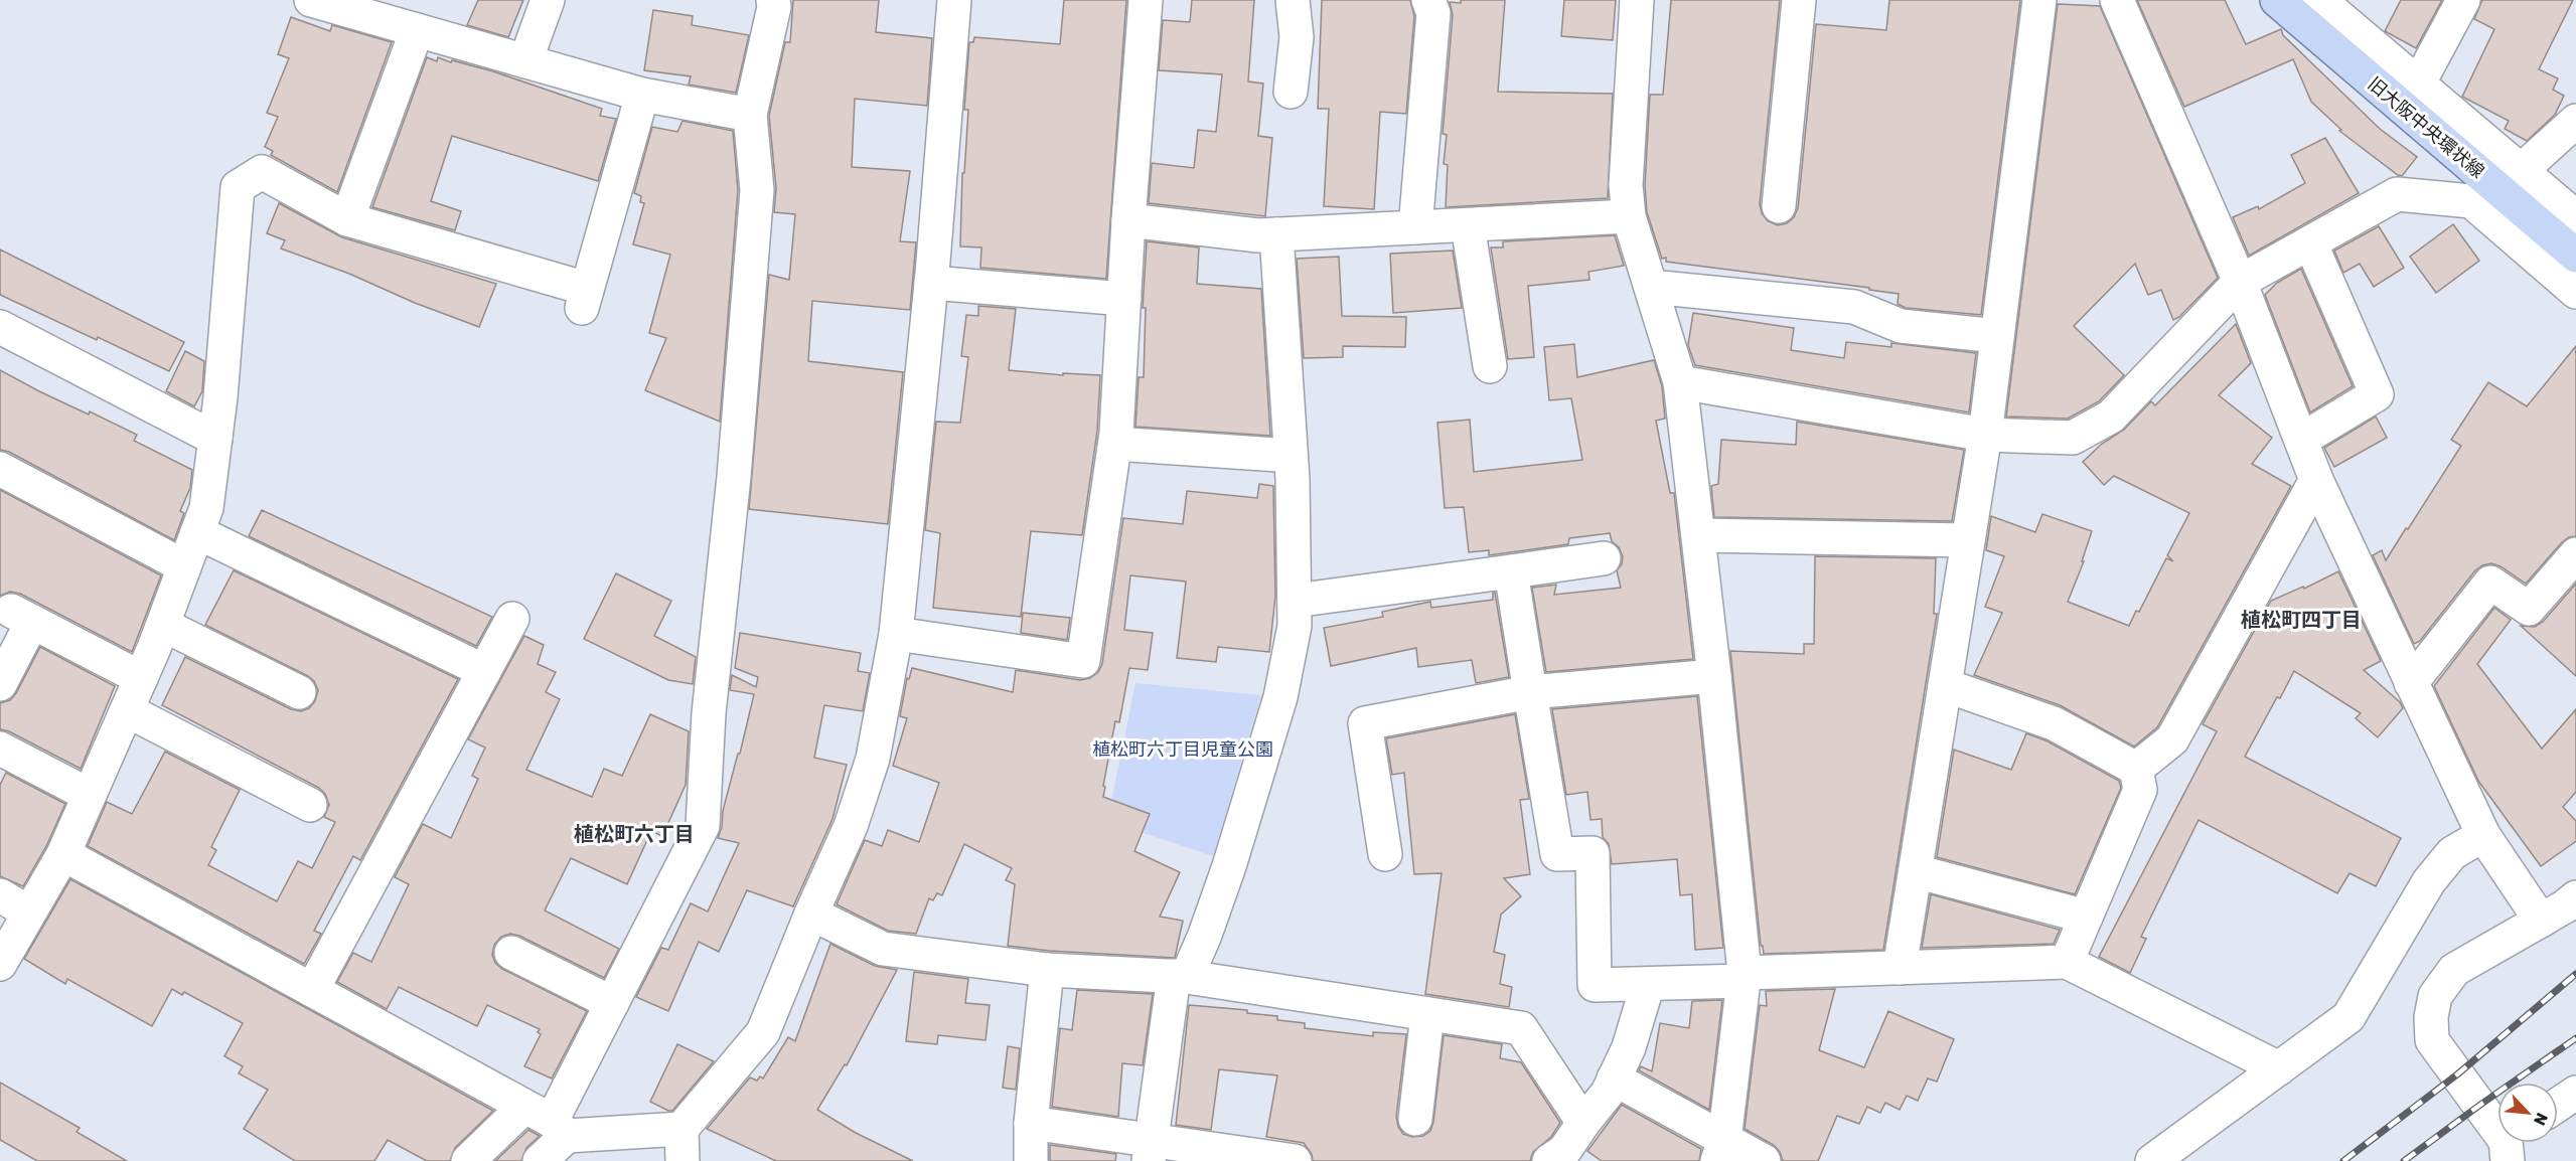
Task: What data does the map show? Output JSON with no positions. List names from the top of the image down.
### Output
{
  "streets": {
    "main road": ["旧大阪中央環状線"]
  },
  "districts": ["植松町四丁目", "植松町六丁目"],
  "parks": ["植松町六丁目児童公園"],
  "north": "bottom right"
}
